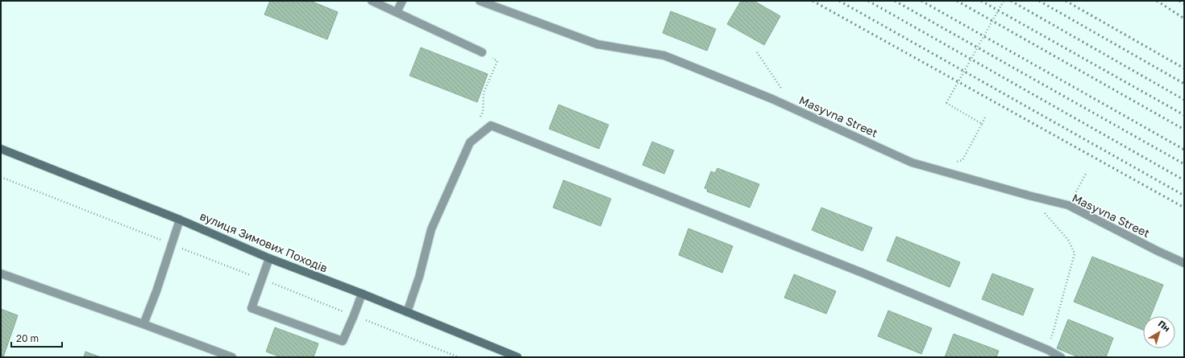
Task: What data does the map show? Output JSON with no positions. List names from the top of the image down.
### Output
{
  "streets": {
    "main road": ["вулиця Зимових Походів"],
    "street": ["Masyvna Street"]
  },
  "scale_bar": "20 m",
  "north": "top right"
}
